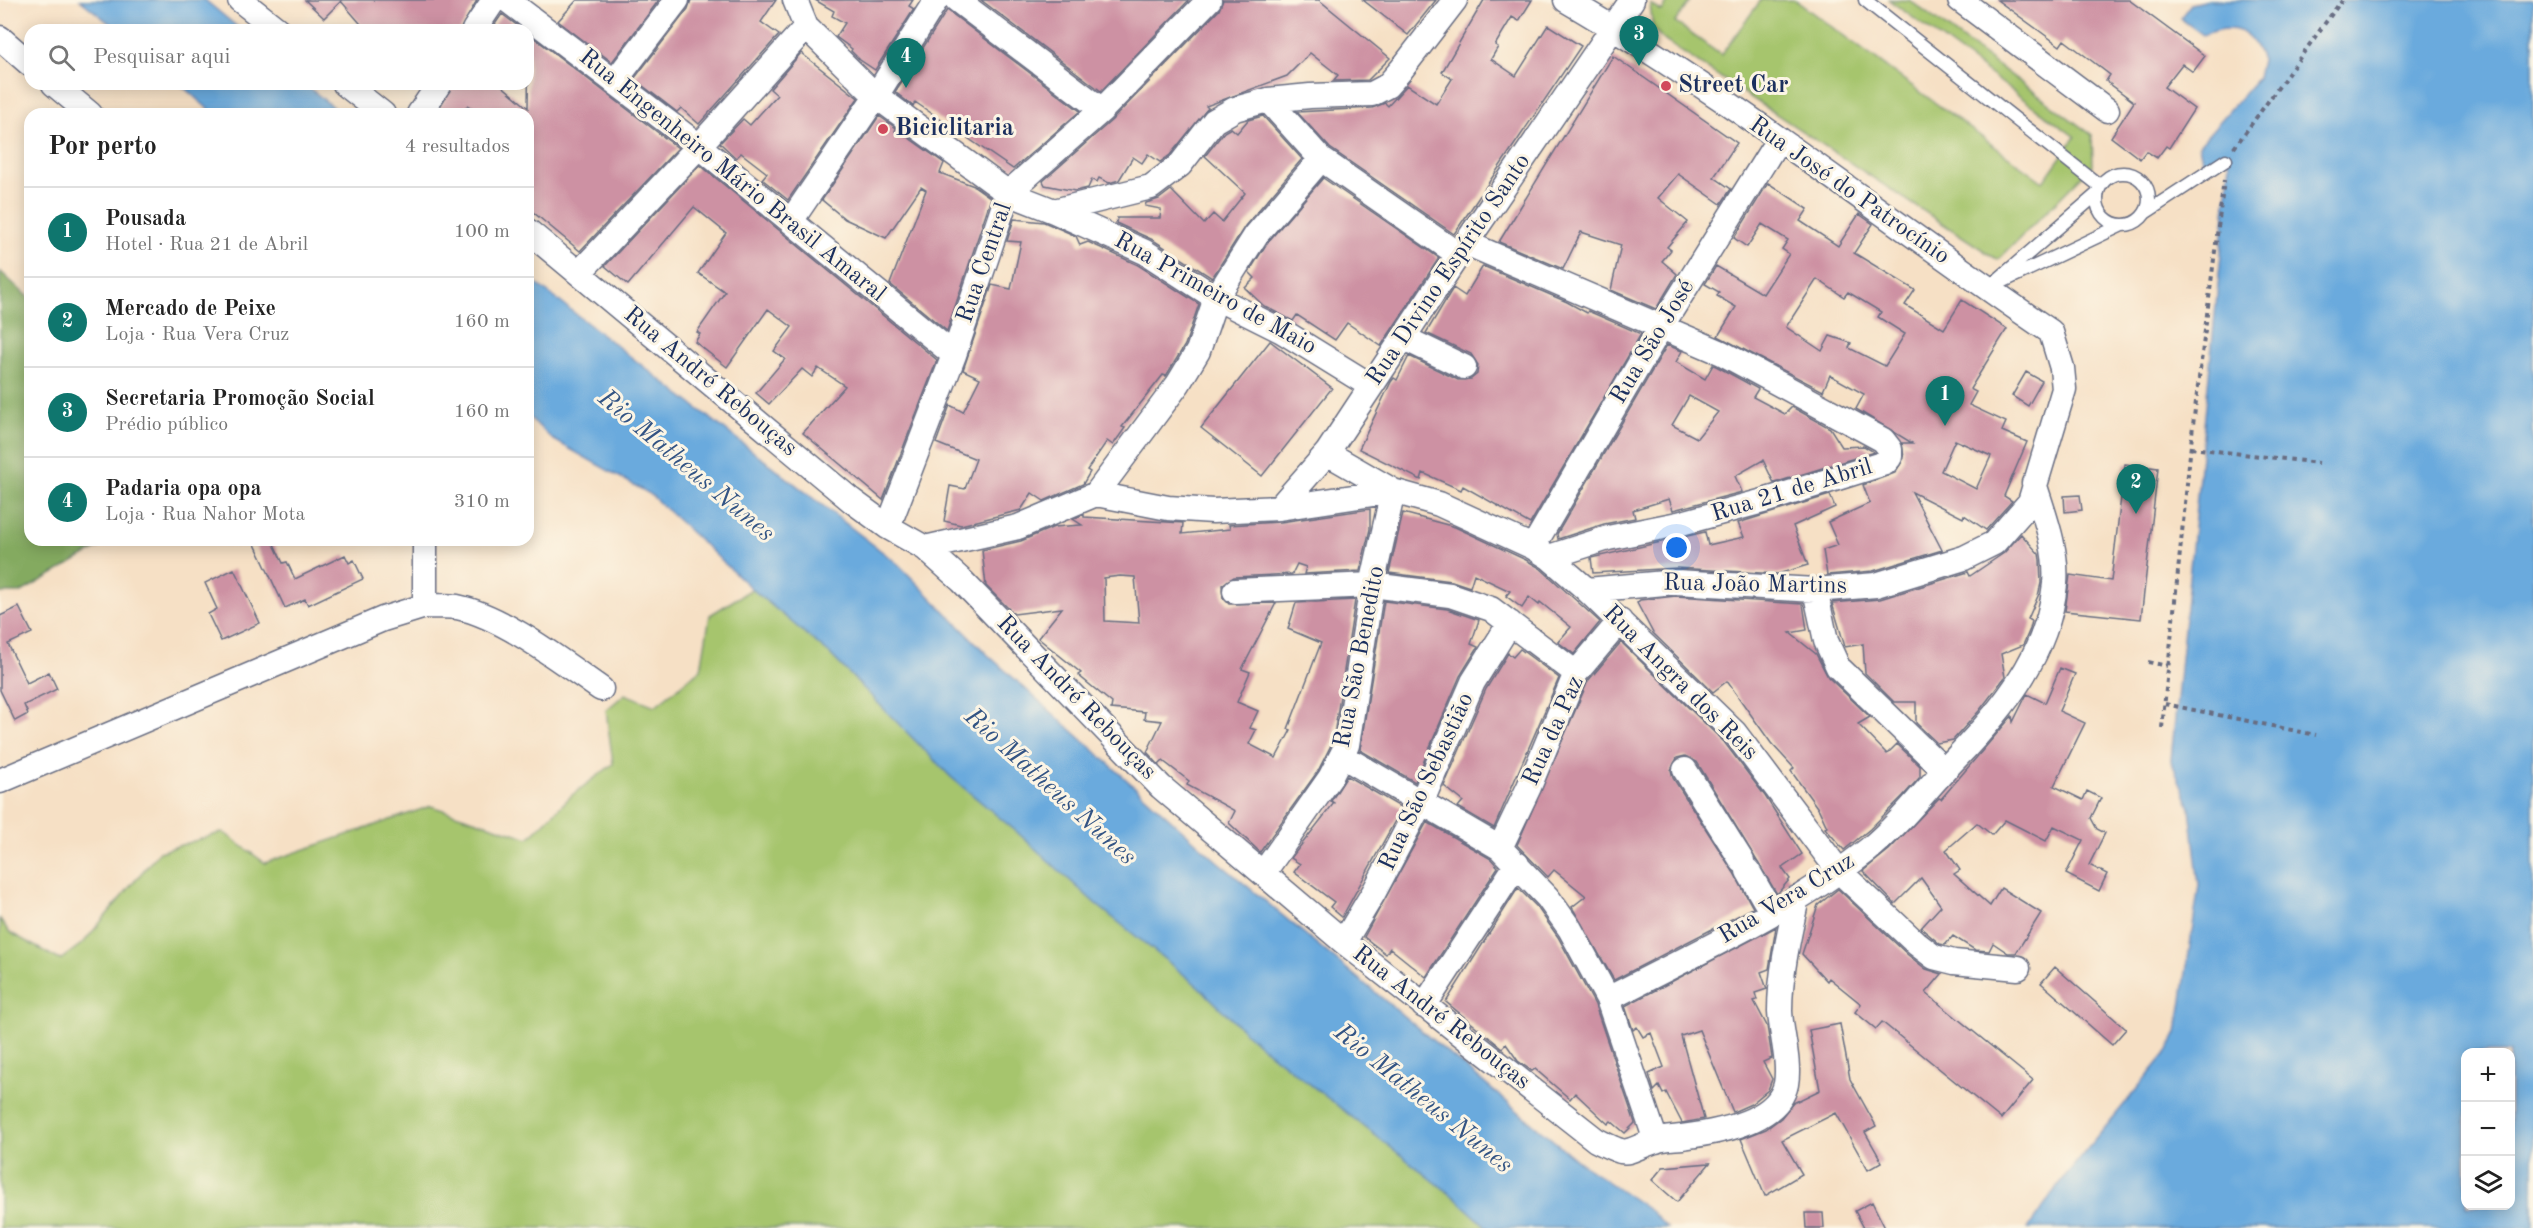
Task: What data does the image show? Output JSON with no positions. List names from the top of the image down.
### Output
{
  "streets": {
    "street": [
      "Rua Engenheiro Mário Brasil Amaral",
      "Rua José do Patrocínio",
      "Rua Central",
      "Rua Divino Espírito Santo",
      "Rua Primeiro de Maio",
      "Rua São José",
      "Rua André Rebouças",
      "Rua 21 de Abril",
      "Rua João Martins",
      "Rua São Benedito",
      "Rua Angra dos Reis",
      "Rua da Paz",
      "Rua São Sebastião",
      "Rua Vera Cruz"
    ]
  },
  "crossings": [
    ["Rua Engenheiro Mário Brasil Amaral", "Rua Central"],
    ["Rua José do Patrocínio", "Rua Divino Espírito Santo"],
    ["Rua José do Patrocínio", "Rua São José"],
    ["Rua José do Patrocínio", "Rua João Martins"],
    ["Rua Central", "Rua Primeiro de Maio"],
    ["Rua Central", "Rua André Rebouças"],
    ["Rua Divino Espírito Santo", "Rua Primeiro de Maio"],
    ["Rua Divino Espírito Santo", "Rua Angra dos Reis"],
    ["Rua São José", "Rua 21 de Abril"],
    ["Rua São José", "Rua Angra dos Reis"],
    ["Rua André Rebouças", "Rua São Benedito"],
    ["Rua André Rebouças", "Rua da Paz"],
    ["Rua André Rebouças", "Rua São Sebastião"],
    ["Rua 21 de Abril", "Rua Angra dos Reis"],
    ["Rua João Martins", "Rua Angra dos Reis"],
    ["Rua João Martins", "Rua Vera Cruz"],
    ["Rua São Benedito", "Rua Angra dos Reis"],
    ["Rua Angra dos Reis", "Rua da Paz"],
    ["Rua Angra dos Reis", "Rua Vera Cruz"]
  ],
  "water": ["Rio Matheus Nunes"],
  "places": ["Street Car", "Biciclitaria"],
  "page": {
    "pins": [
      "3",
      "4",
      "1",
      "2"
    ],
    "search": "Pesquisar aqui",
    "heading": ["Por perto", "4 resultados"],
    "list": [
      {
        "mark": "1",
        "name": "Pousada",
        "note": "Hotel · Rua 21 de Abril",
        "value": "100 m"
      },
      {
        "mark": "2",
        "name": "Mercado de Peixe",
        "note": "Loja · Rua Vera Cruz",
        "value": "160 m"
      },
      {
        "mark": "3",
        "name": "Secretaria Promoção Social",
        "note": "Prédio público",
        "value": "160 m"
      },
      {
        "mark": "4",
        "name": "Padaria opa opa",
        "note": "Loja · Rua Nahor Mota",
        "value": "310 m"
      }
    ],
    "map_buttons": ["+", "−"]
  }
}
